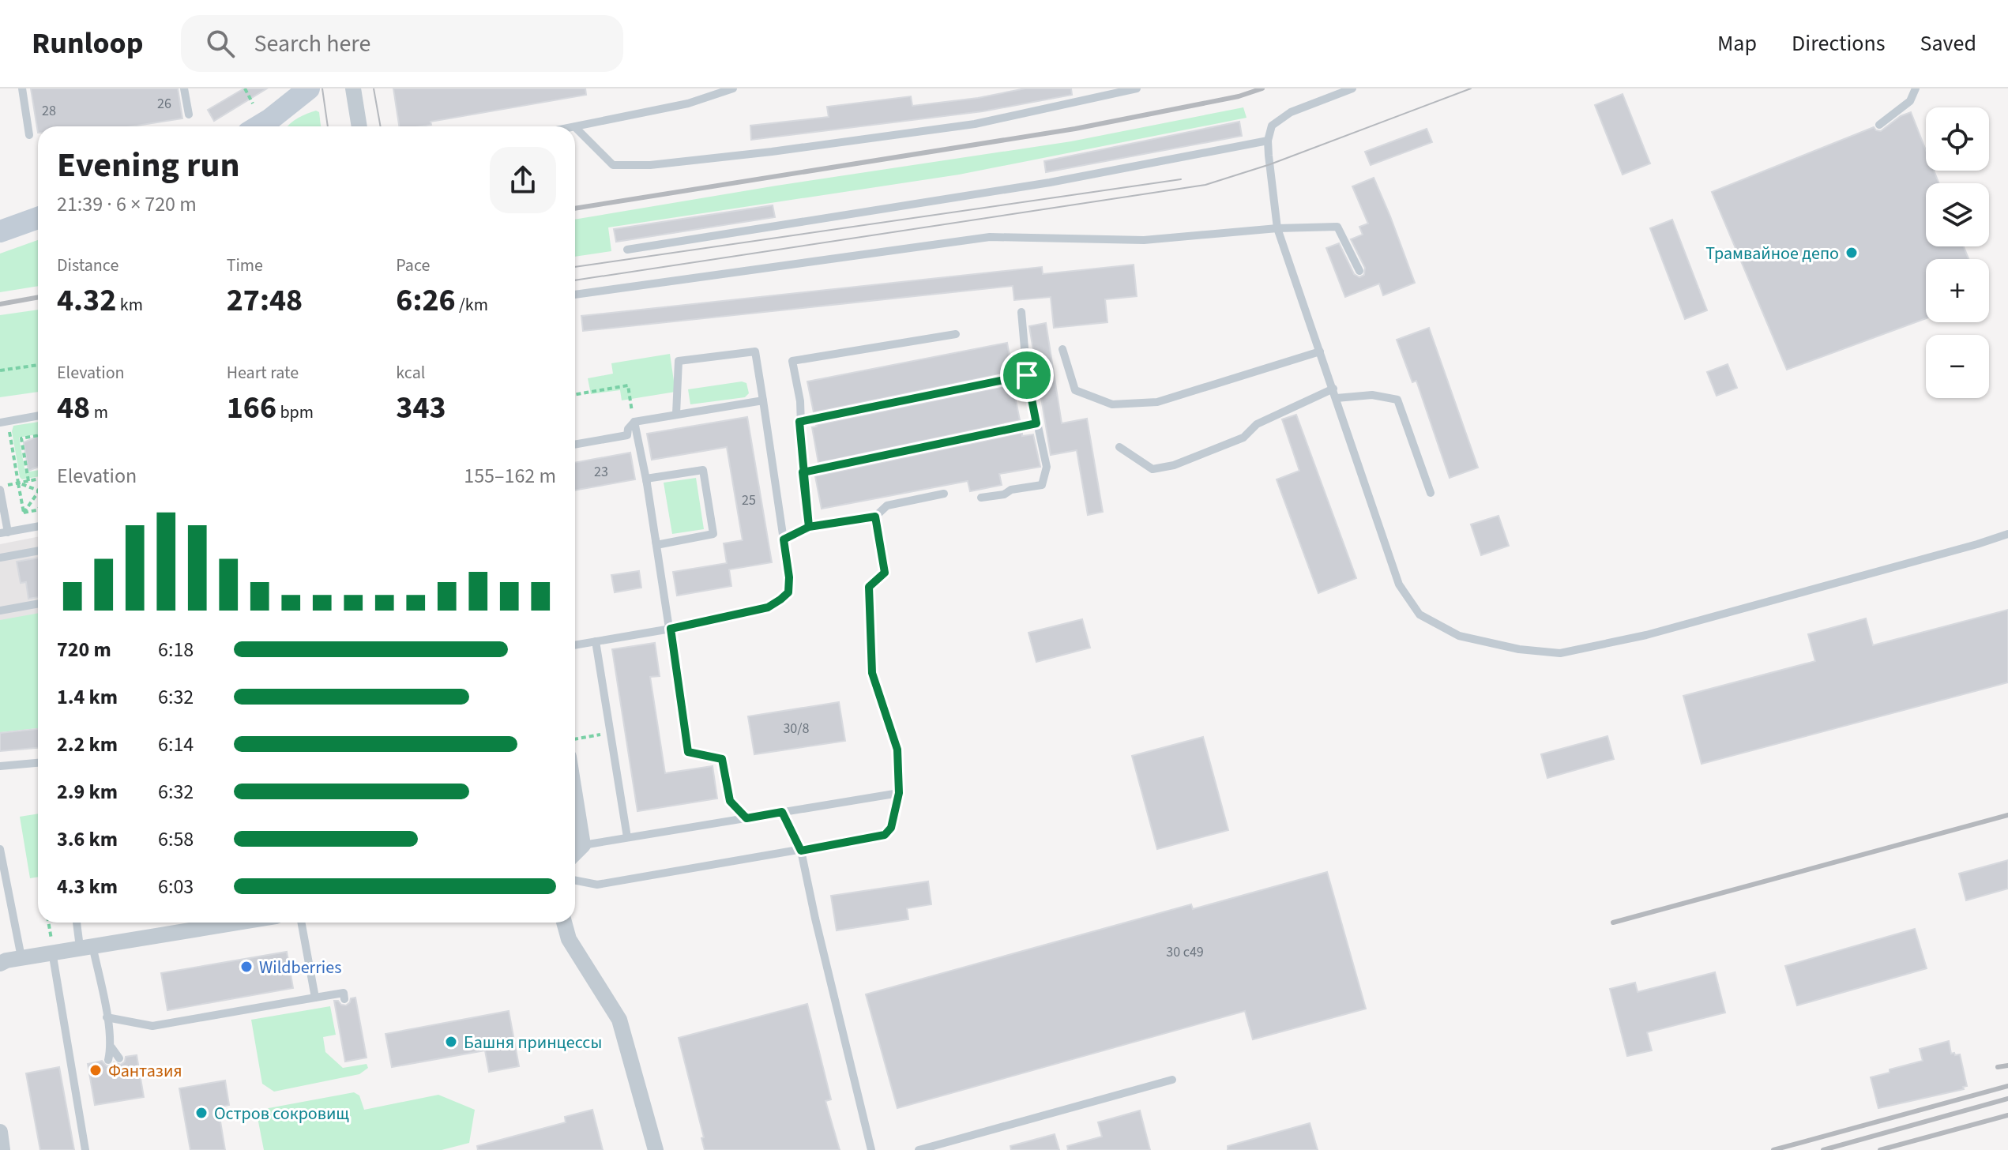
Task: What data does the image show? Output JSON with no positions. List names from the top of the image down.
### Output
{
  "places": [
    "Трамвайное депо",
    "Wildberries",
    "Башня принцессы",
    "Фантазия",
    "Остров сокровищ"
  ],
  "house_numbers": [
    "26",
    "28",
    "23",
    "25",
    "30/8",
    "30 с49"
  ],
  "page": {
    "header": "Runloop",
    "search": "Search here",
    "nav": ["Map", "Directions", "Saved"],
    "map_buttons": ["+", "−"],
    "heading": ["Evening run", "21:39 · 6 × 720 m"],
    "stats": [
      ["Distance", "4.32 km"],
      ["Time", "27:48"],
      ["Pace", "6:26 /km"],
      ["Elevation", "48 m"],
      ["Heart rate", "166 bpm"],
      ["kcal", "343"]
    ],
    "chart": ["Elevation", "155–162 m"],
    "list": [
      {
        "name": "720 m",
        "note": "6:18"
      },
      {
        "name": "1.4 km",
        "note": "6:32"
      },
      {
        "name": "2.2 km",
        "note": "6:14"
      },
      {
        "name": "2.9 km",
        "note": "6:32"
      },
      {
        "name": "3.6 km",
        "note": "6:58"
      },
      {
        "name": "4.3 km",
        "note": "6:03"
      }
    ]
  }
}
